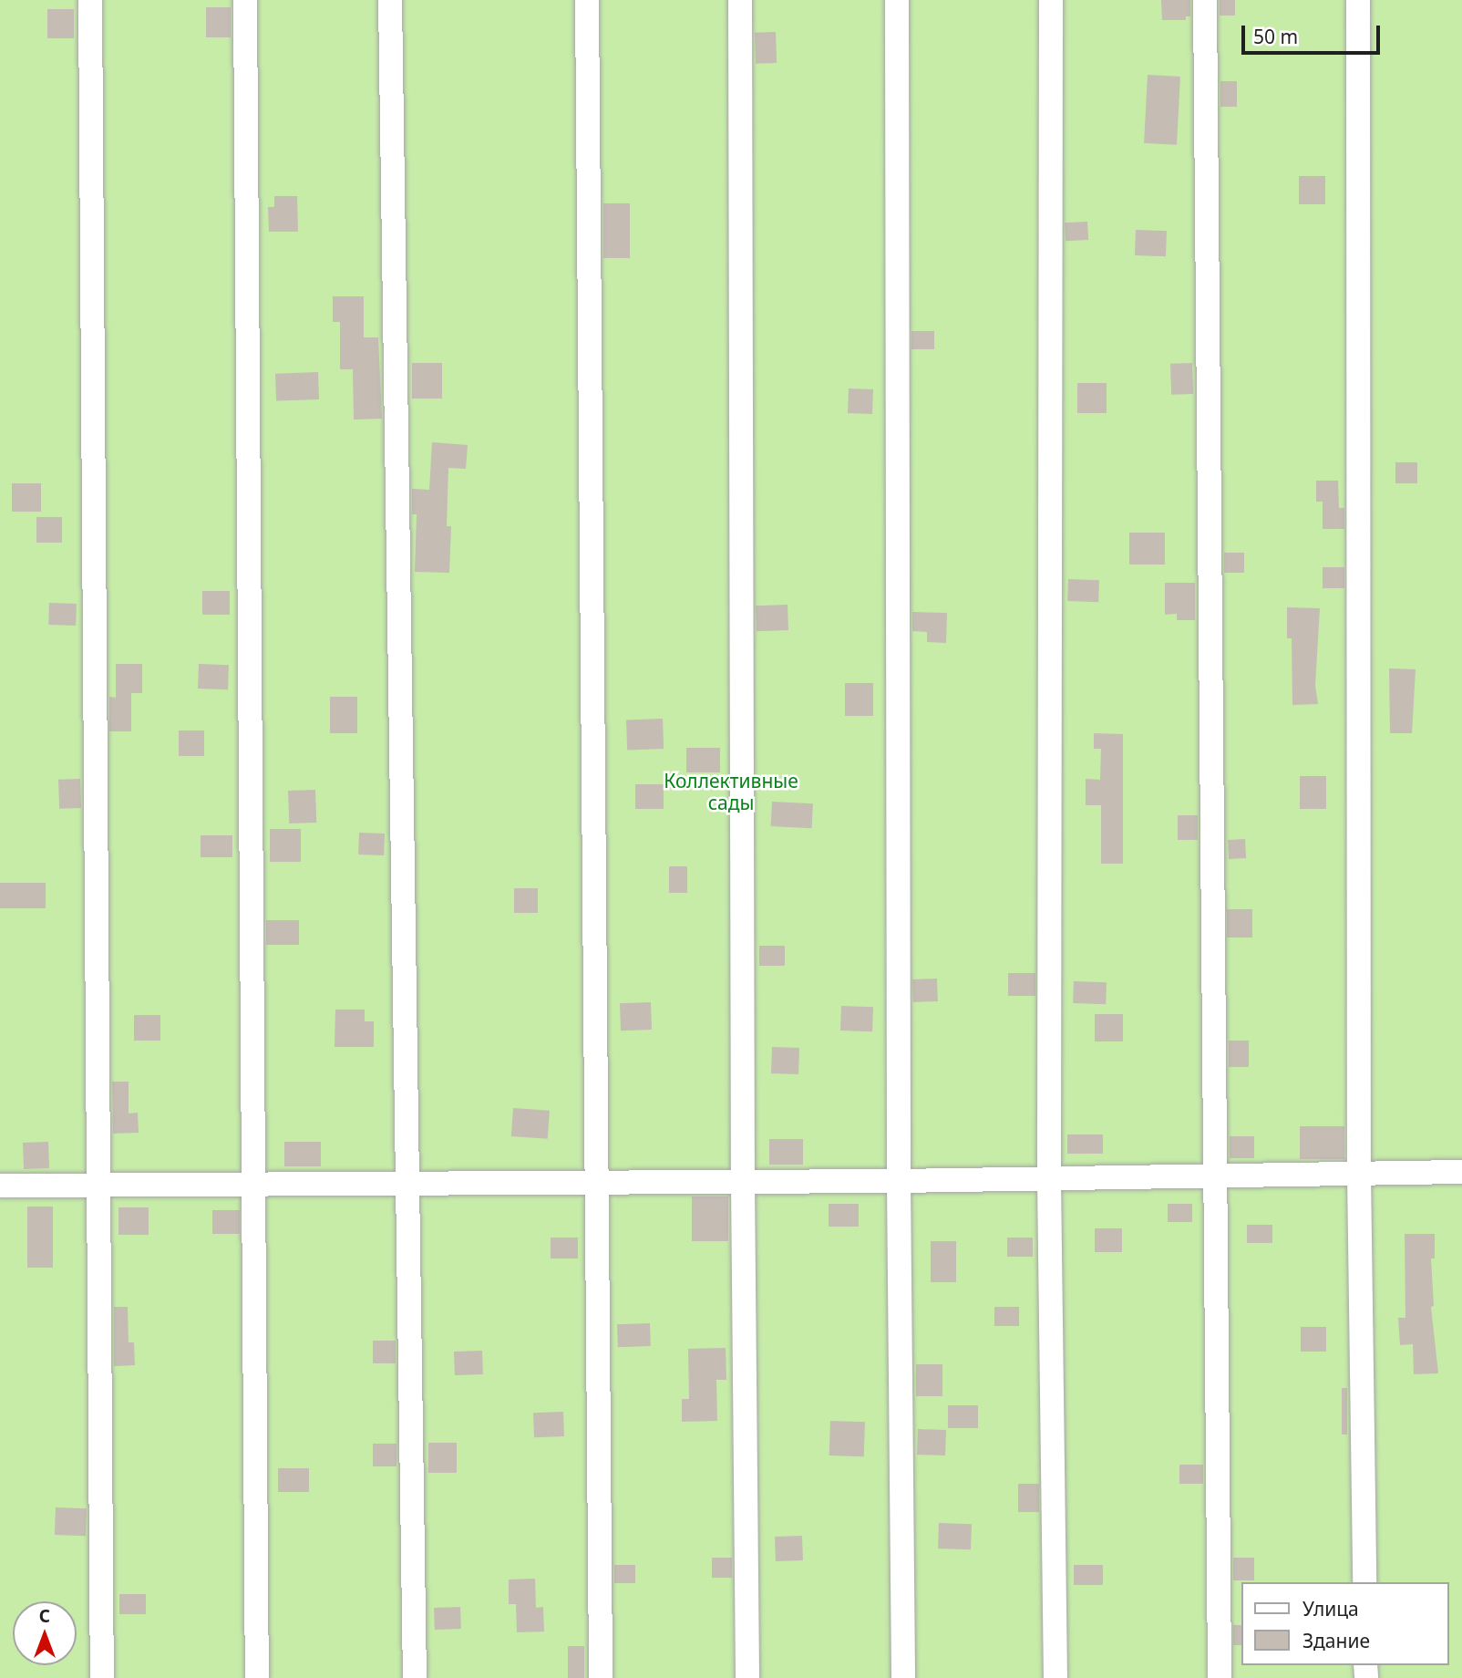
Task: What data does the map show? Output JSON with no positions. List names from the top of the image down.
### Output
{
  "parks": ["Коллективные сады"],
  "legend": ["Улица", "Здание"],
  "scale_bar": "50 m",
  "north": "top"
}
